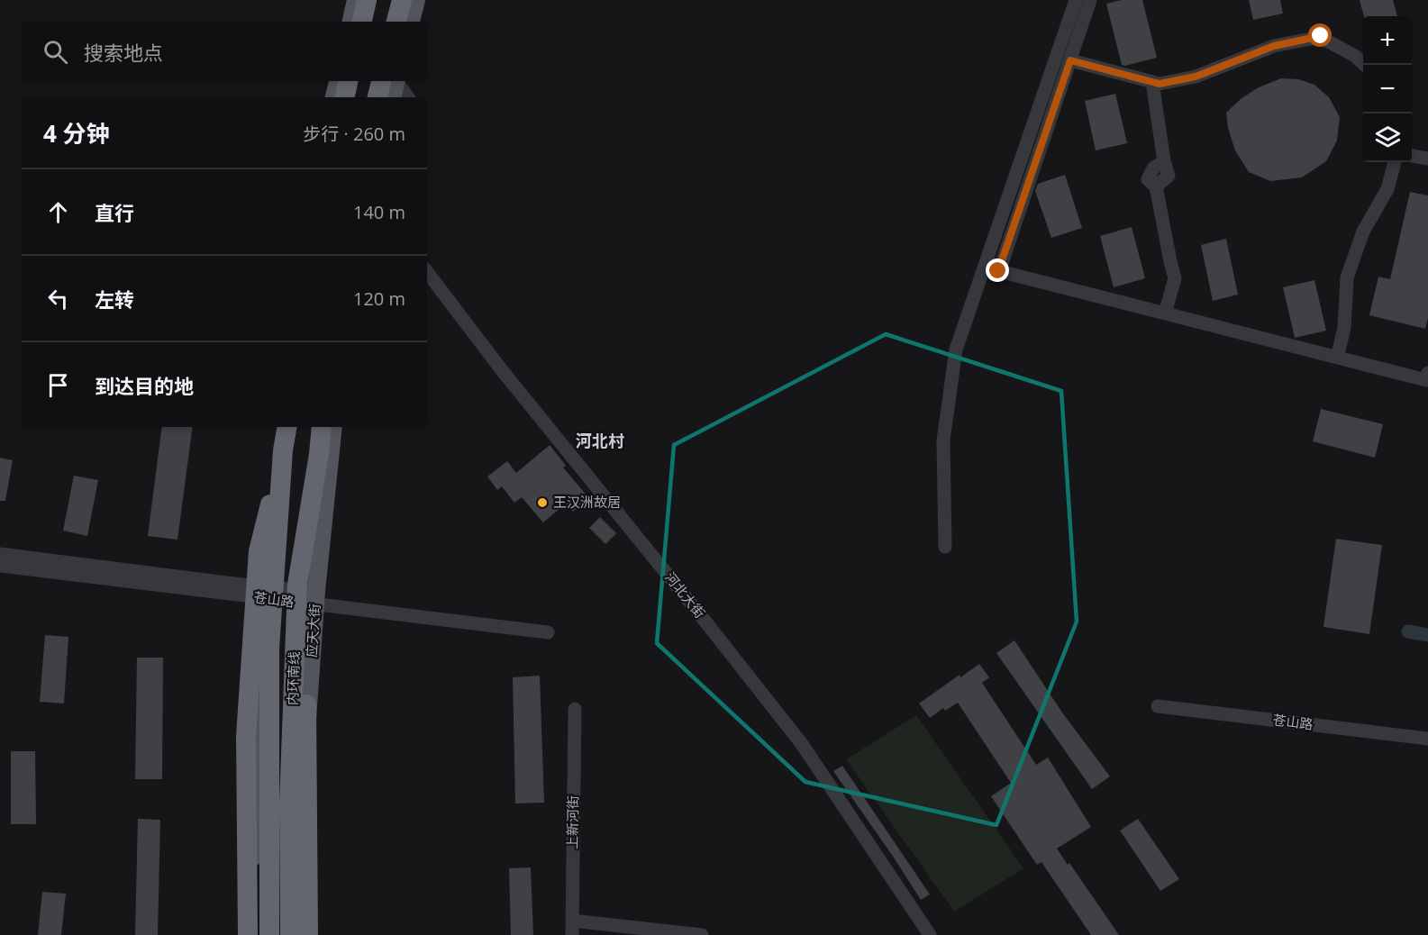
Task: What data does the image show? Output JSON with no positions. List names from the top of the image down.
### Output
{
  "streets": {
    "highway": ["内环南线"],
    "main road": ["应天大街"],
    "street": ["河北大街", "苍山路", "上新河街"]
  },
  "crossings": [
    ["苍山路", "应天大街"]
  ],
  "districts": ["河北村"],
  "places": ["王汉洲故居"],
  "page": {
    "map_buttons": ["+", "−"],
    "search": "搜索地点",
    "heading": ["4 分钟", "步行 · 260 m"],
    "list": [
      ["直行", "140 m"],
      ["左转", "120 m"],
      "到达目的地"
    ]
  }
}
